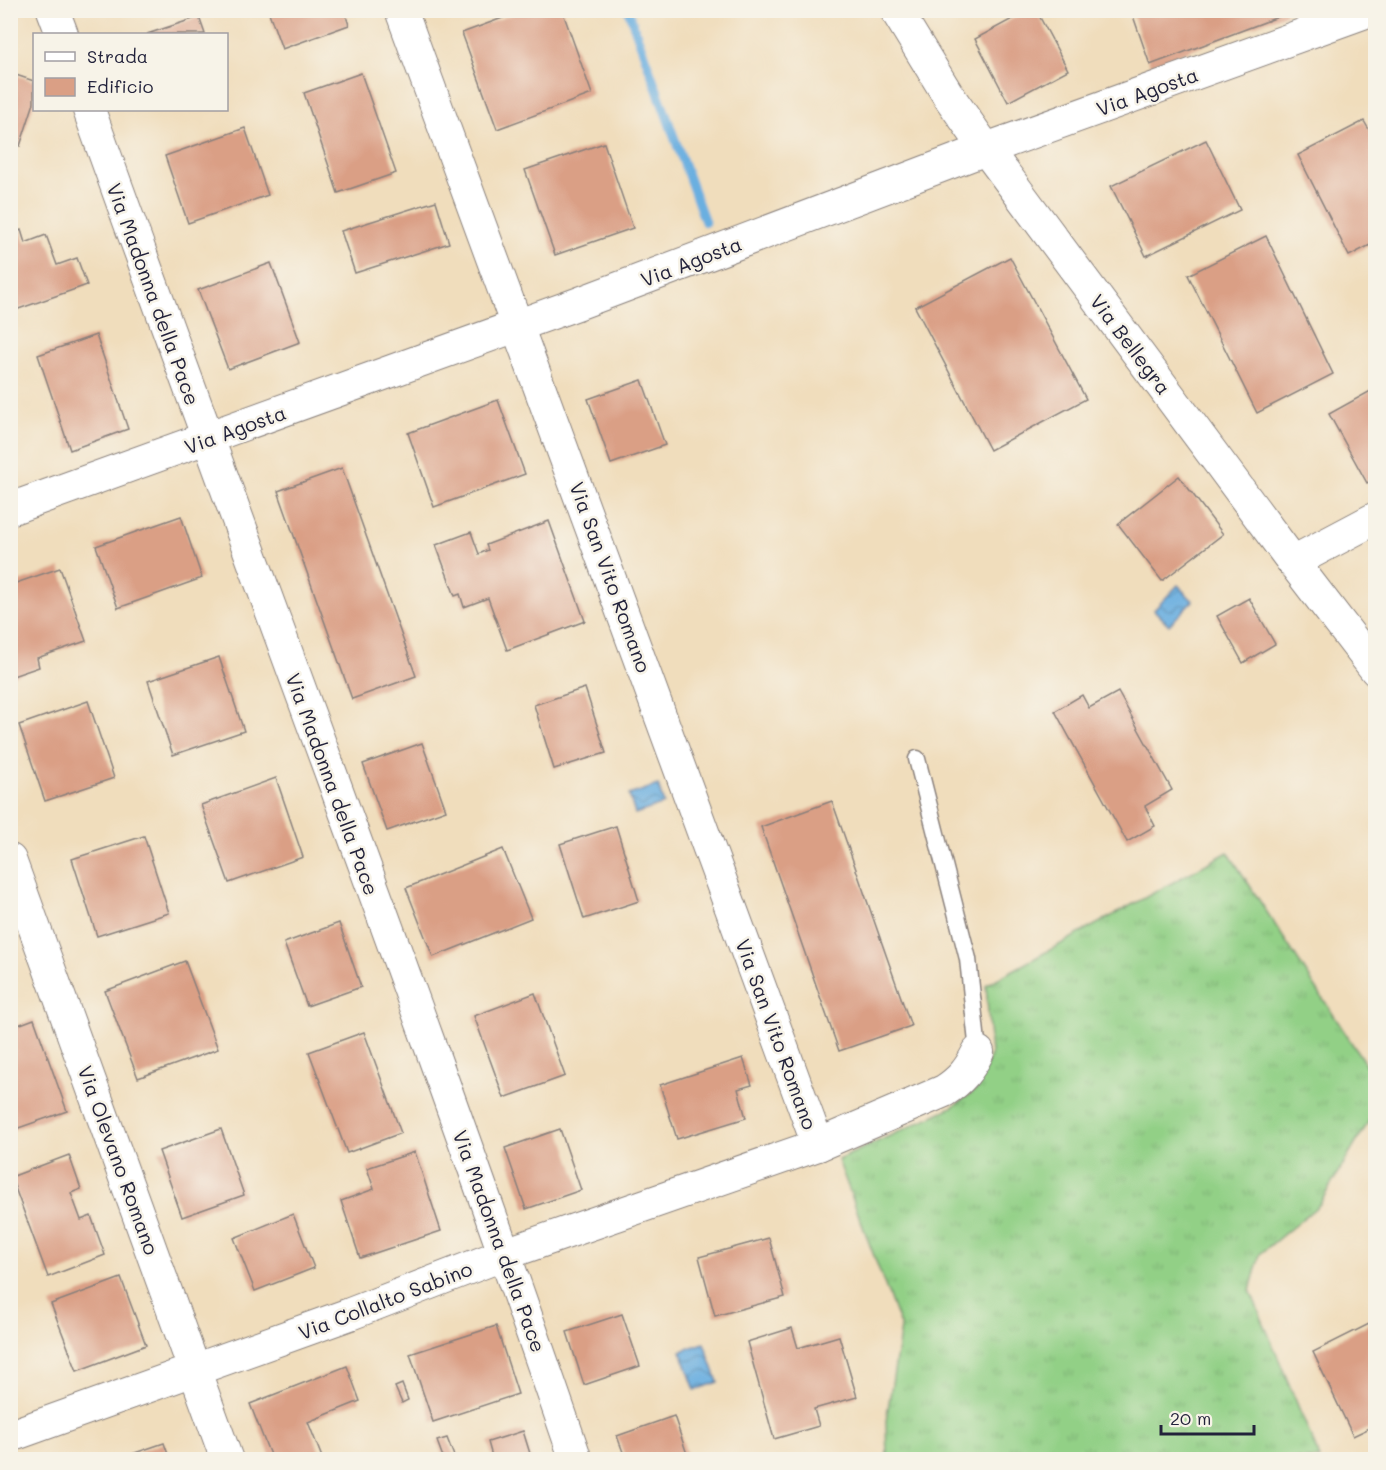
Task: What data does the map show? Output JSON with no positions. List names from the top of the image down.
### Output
{
  "streets": {
    "street": [
      "Via Agosta",
      "Via Madonna della Pace",
      "Via Bellegra",
      "Via San Vito Romano",
      "Via Olevano Romano",
      "Via Collalto Sabino"
    ]
  },
  "crossings": [
    ["Via Agosta", "Via Madonna della Pace"],
    ["Via Agosta", "Via Bellegra"],
    ["Via Agosta", "Via San Vito Romano"],
    ["Via Madonna della Pace", "Via Collalto Sabino"],
    ["Via San Vito Romano", "Via Collalto Sabino"],
    ["Via Olevano Romano", "Via Collalto Sabino"]
  ],
  "legend": ["Strada", "Edificio"],
  "scale_bar": "20 m"
}
